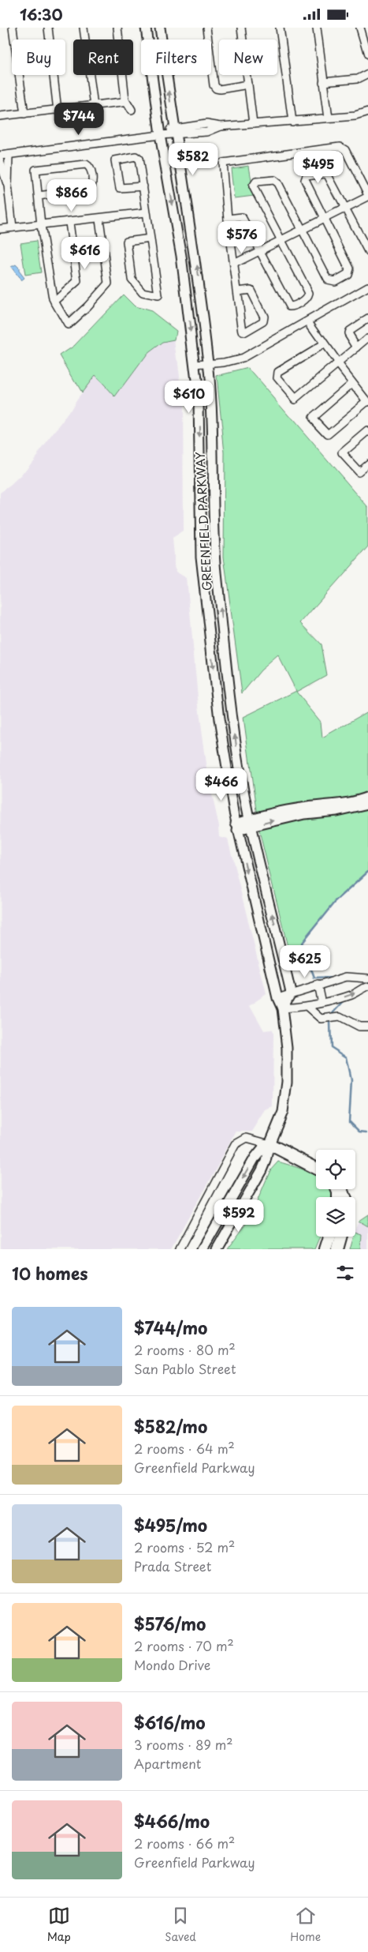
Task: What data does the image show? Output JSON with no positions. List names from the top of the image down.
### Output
{
  "streets": {
    "main road": ["GREENFIELD PARKWAY"]
  },
  "page": {
    "status": "16:30",
    "chip": [
      "Buy",
      "Rent",
      "Filters",
      "New"
    ],
    "price": [
      "$744",
      "$582",
      "$495",
      "$866",
      "$576",
      "$616",
      "$610",
      "$466",
      "$625",
      "$592"
    ],
    "heading": "10 homes",
    "list": [
      {
        "name": "$744/mo",
        "note": "2 rooms · 80 m² · San Pablo Street"
      },
      {
        "name": "$582/mo",
        "note": "2 rooms · 64 m² · Greenfield Parkway"
      },
      {
        "name": "$495/mo",
        "note": "2 rooms · 52 m² · Prada Street"
      },
      {
        "name": "$576/mo",
        "note": "2 rooms · 70 m² · Mondo Drive"
      },
      {
        "name": "$616/mo",
        "note": "3 rooms · 89 m² · Apartment"
      },
      {
        "name": "$466/mo",
        "note": "2 rooms · 66 m² · Greenfield Parkway"
      }
    ],
    "tabs": ["Map", "Saved", "Home"]
  }
}
